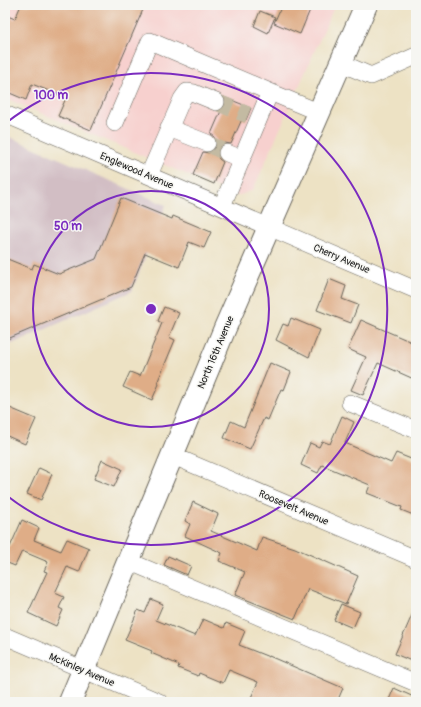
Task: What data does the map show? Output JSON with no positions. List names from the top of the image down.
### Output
{
  "streets": {
    "main road": ["North 16th Avenue"],
    "street": [
      "Englewood Avenue",
      "Cherry Avenue",
      "Roosevelt Avenue",
      "McKinley Avenue"
    ]
  },
  "crossings": [
    ["Englewood Avenue", "Cherry Avenue"],
    ["Englewood Avenue", "North 16th Avenue"],
    ["Cherry Avenue", "North 16th Avenue"],
    ["North 16th Avenue", "Roosevelt Avenue"],
    ["North 16th Avenue", "McKinley Avenue"]
  ],
  "rings": ["100 m", "50 m"]
}
